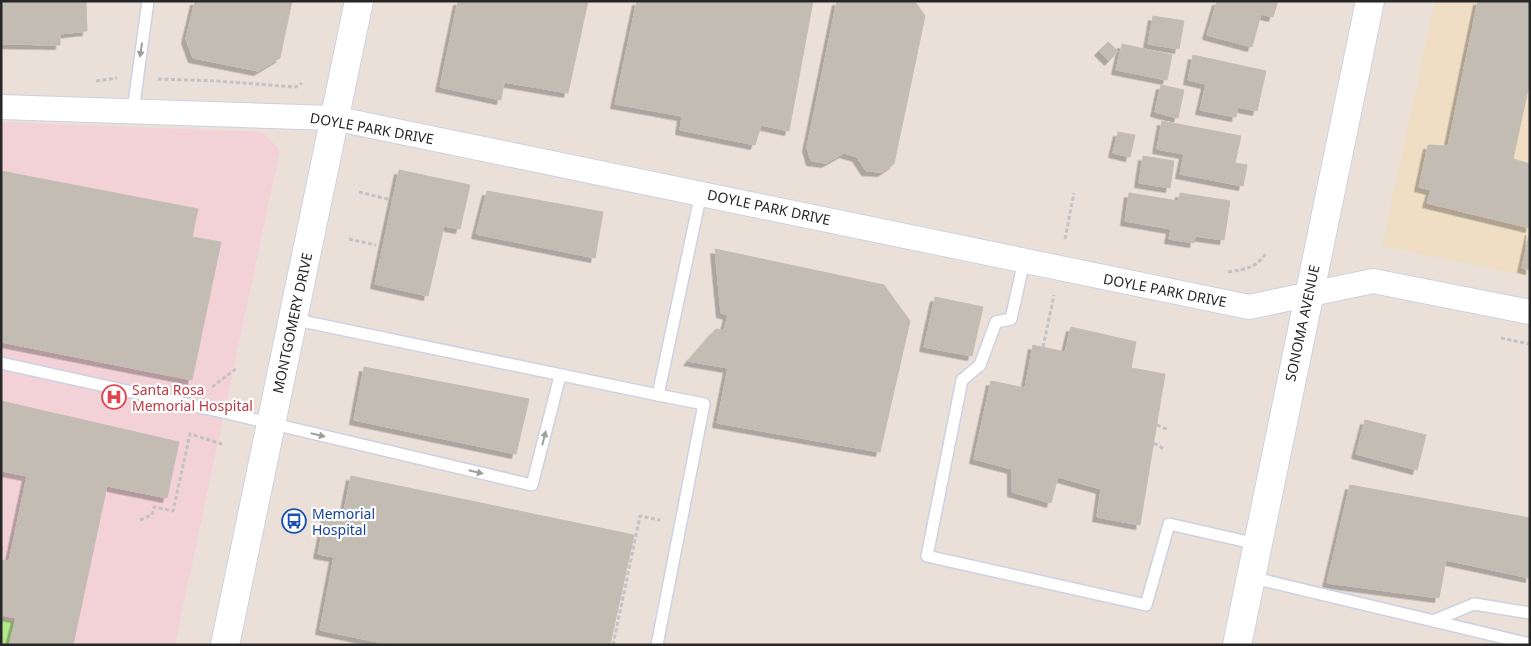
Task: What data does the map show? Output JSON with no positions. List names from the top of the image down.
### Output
{
  "streets": {
    "main road": ["MONTGOMERY DRIVE", "SONOMA AVENUE"],
    "street": ["DOYLE PARK DRIVE"]
  },
  "crossings": [
    ["DOYLE PARK DRIVE", "MONTGOMERY DRIVE"],
    ["DOYLE PARK DRIVE", "SONOMA AVENUE"]
  ],
  "places": {
    "hospital": ["Santa Rosa Memorial Hospital"],
    "bus stop": ["Memorial Hospital"]
  }
}
